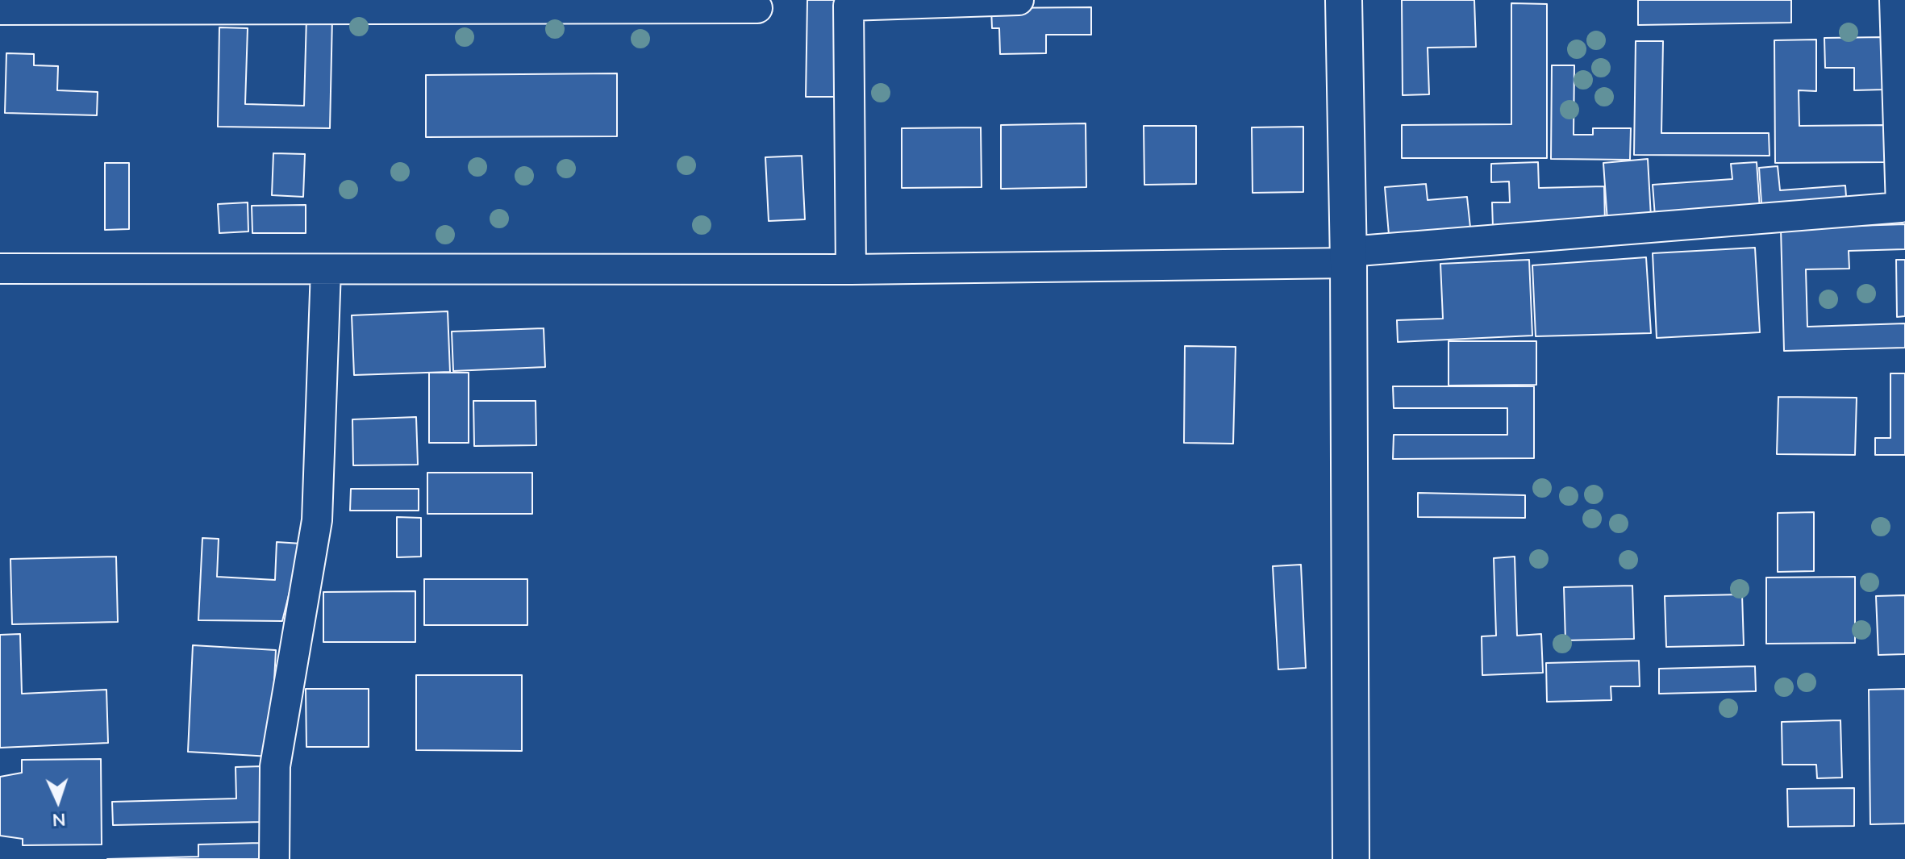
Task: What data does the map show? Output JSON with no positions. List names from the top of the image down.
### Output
{
  "north": "bottom"
}
